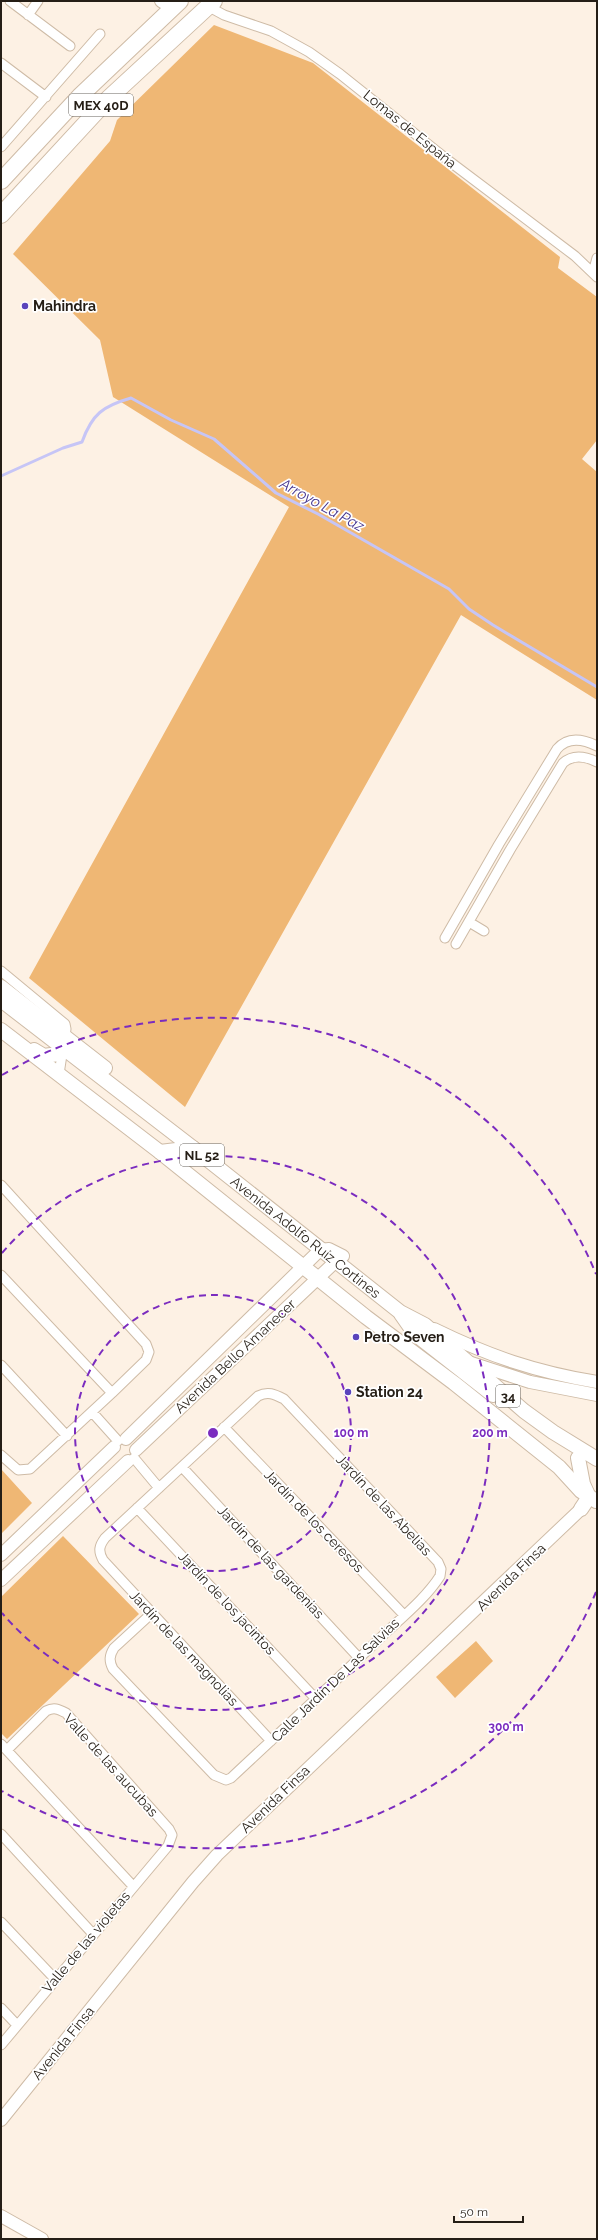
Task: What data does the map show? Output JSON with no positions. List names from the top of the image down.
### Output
{
  "streets": {
    "highway": ["MEX 40D"],
    "main road": ["NL 52", "Avenida Adolfo Ruíz Cortines", "34"],
    "street": [
      "Lomas de España",
      "Avenida Bello Amanecer",
      "Jardín de las Abelias",
      "Jardín de los ceresos",
      "Jardín de las gardenias",
      "Avenida Finsa",
      "Jardín de los jacintos",
      "Jardín de las magnolias",
      "Calle Jardín De Las Salvias",
      "Valle de las aucubas",
      "Valle de las violetas"
    ]
  },
  "crossings": [
    ["MEX 40D", "Lomas de España"],
    ["NL 52", "Avenida Adolfo Ruíz Cortines"],
    ["Avenida Adolfo Ruíz Cortines", "Avenida Bello Amanecer"],
    ["Jardín de las Abelias", "Jardín de los ceresos"],
    ["Jardín de las Abelias", "Calle Jardín De Las Salvias"],
    ["Jardín de los ceresos", "Calle Jardín De Las Salvias"],
    ["Jardín de las gardenias", "Calle Jardín De Las Salvias"],
    ["Jardín de los jacintos", "Jardín de las magnolias"],
    ["Jardín de los jacintos", "Calle Jardín De Las Salvias"],
    ["Jardín de las magnolias", "Calle Jardín De Las Salvias"],
    ["Valle de las aucubas", "Valle de las violetas"]
  ],
  "water": ["Arroyo La Paz"],
  "places": ["Mahindra", "Petro Seven", "Station 24"],
  "scale_bar": "50 m",
  "rings": ["100 m", "200 m", "300 m"]
}
